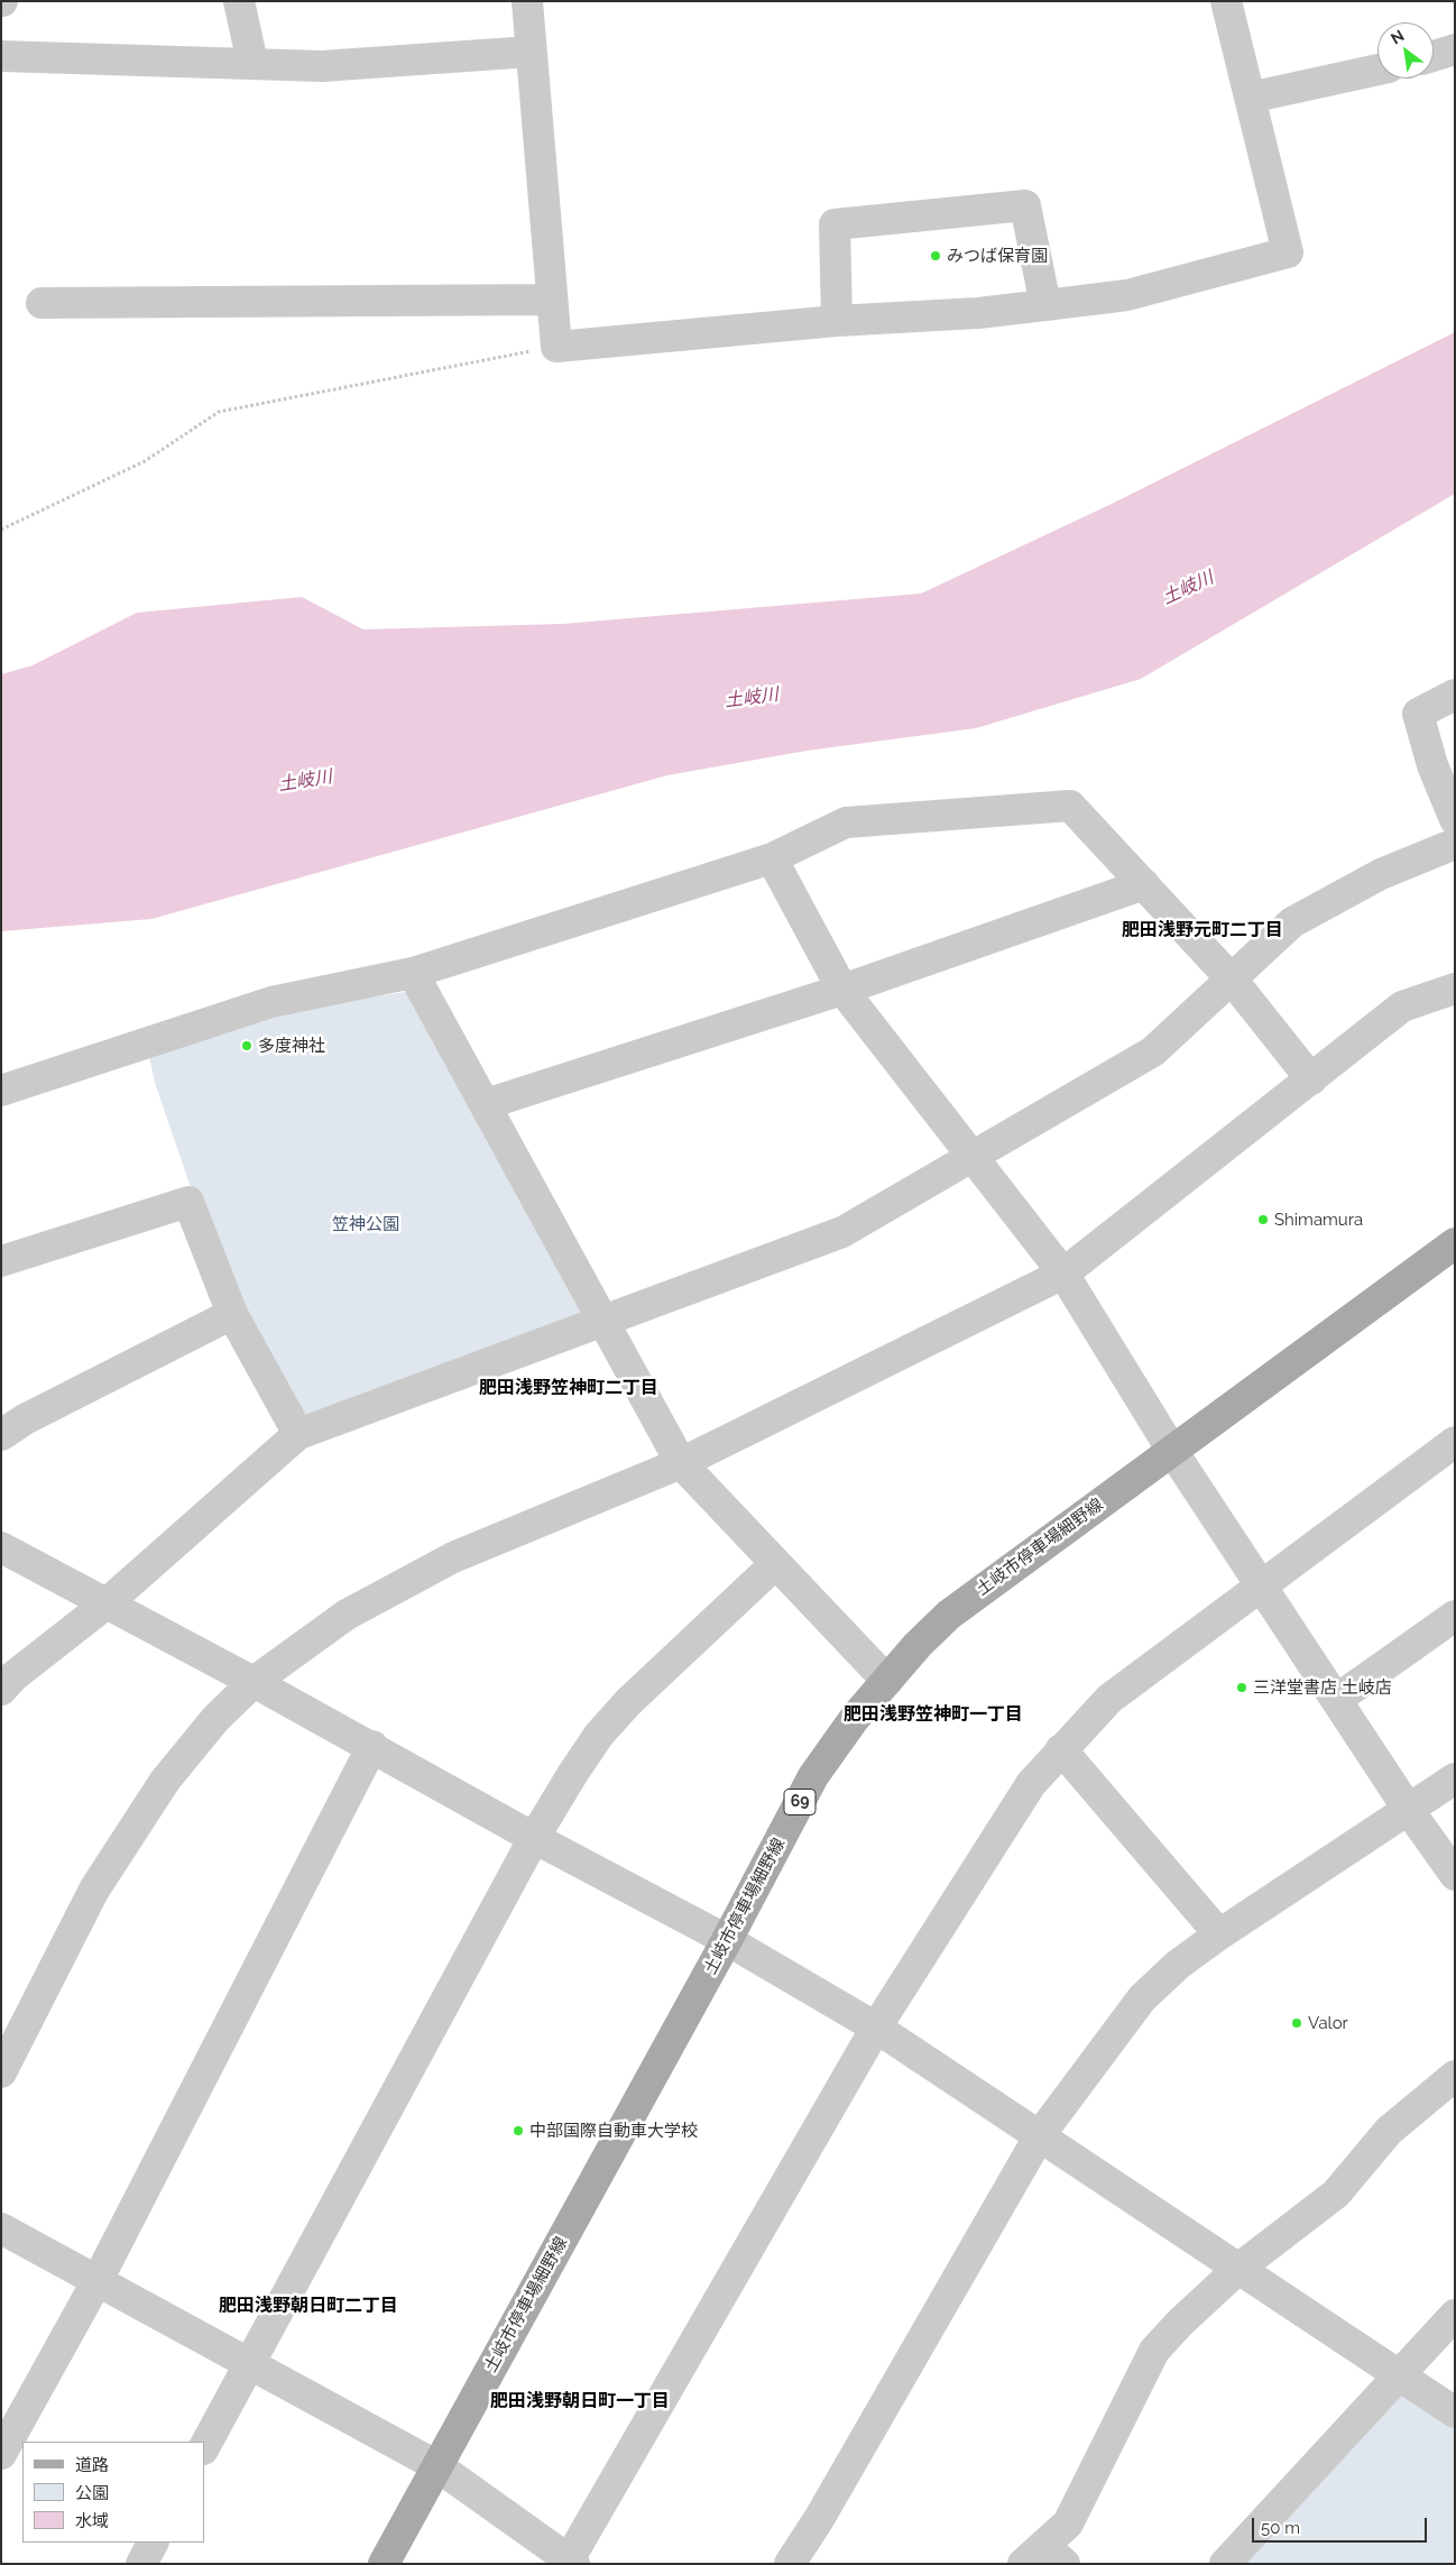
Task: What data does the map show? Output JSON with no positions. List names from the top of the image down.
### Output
{
  "streets": {
    "main road": ["土岐市停車場細野線", "69"]
  },
  "districts": [
    "肥田浅野元町二丁目",
    "肥田浅野笠神町二丁目",
    "肥田浅野笠神町一丁目",
    "肥田浅野朝日町二丁目",
    "肥田浅野朝日町一丁目"
  ],
  "water": ["土岐川"],
  "parks": ["笠神公園"],
  "places": [
    "みつば保育園",
    "多度神社",
    "Shimamura",
    "三洋堂書店 土岐店",
    "Valor",
    "中部国際自動車大学校"
  ],
  "legend": ["道路", "公園", "水域"],
  "scale_bar": "50 m",
  "north": "top left"
}
